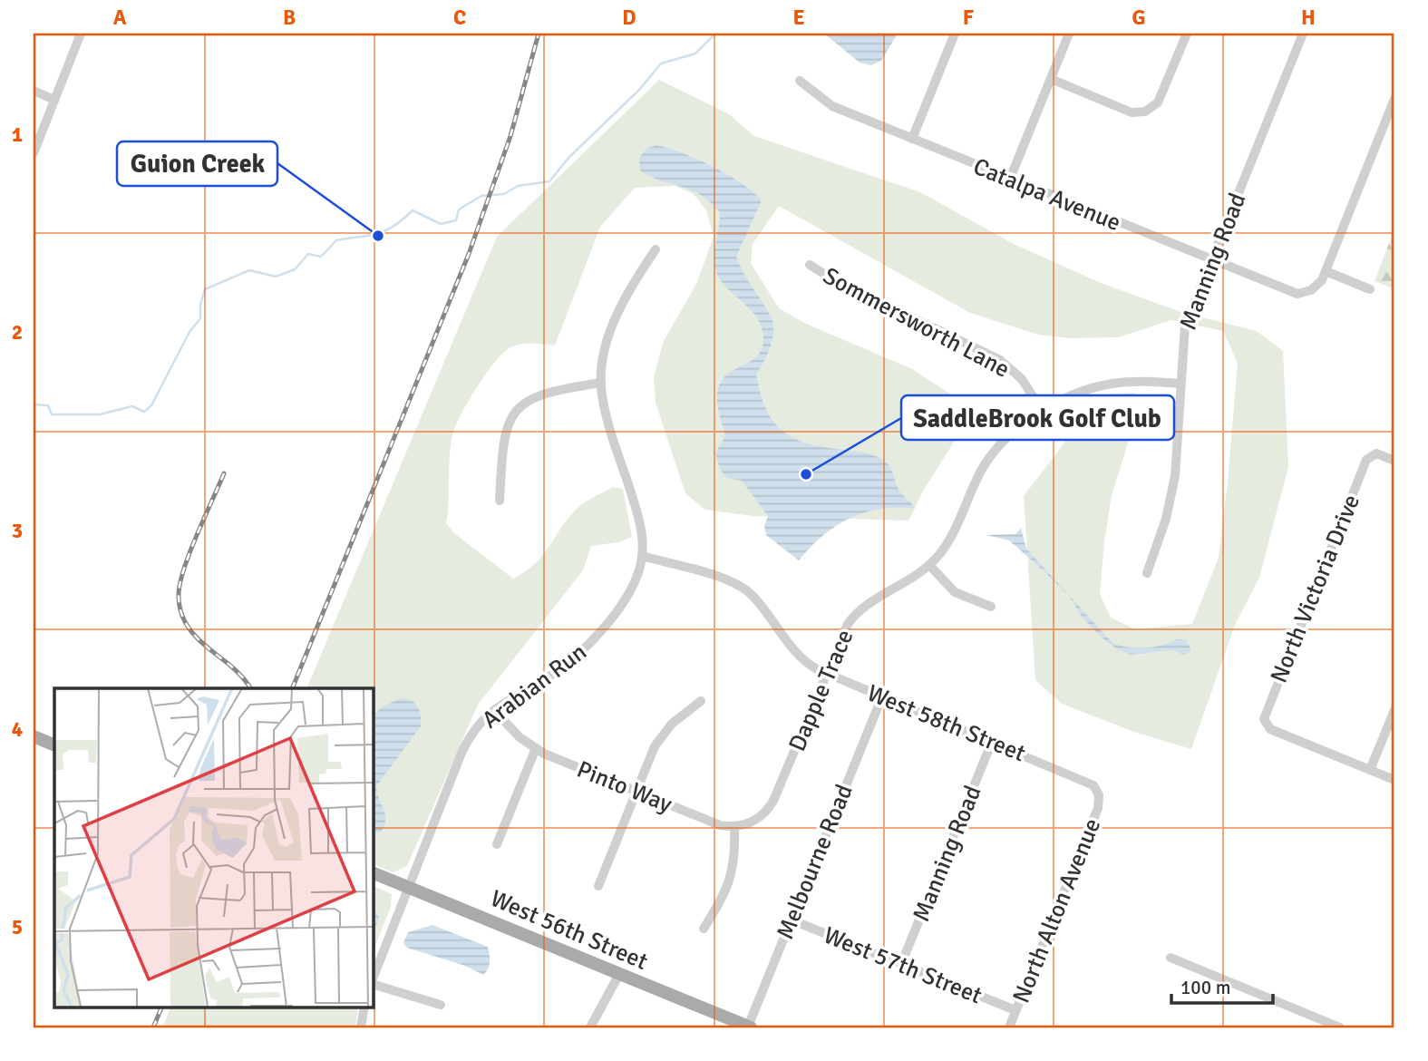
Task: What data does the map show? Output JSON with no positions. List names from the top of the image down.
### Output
{
  "streets": {
    "main road": ["West 56th Street"],
    "street": [
      "Catalpa Avenue",
      "Manning Road",
      "Sommersworth Lane",
      "North Victoria Drive",
      "Arabian Run",
      "Dapple Trace",
      "West 58th Street",
      "Pinto Way",
      "Melbourne Road",
      "North Alton Avenue",
      "West 57th Street"
    ]
  },
  "crossings": [
    ["Catalpa Avenue", "Manning Road"],
    ["Manning Road", "Dapple Trace"],
    ["Manning Road", "West 58th Street"],
    ["Manning Road", "West 57th Street"],
    ["Sommersworth Lane", "Dapple Trace"],
    ["Arabian Run", "West 58th Street"],
    ["Arabian Run", "Pinto Way"],
    ["Arabian Run", "West 56th Street"],
    ["Dapple Trace", "West 58th Street"],
    ["Dapple Trace", "Pinto Way"],
    ["West 58th Street", "Melbourne Road"],
    ["West 58th Street", "North Alton Avenue"],
    ["Melbourne Road", "West 56th Street"],
    ["Melbourne Road", "West 57th Street"],
    ["North Alton Avenue", "West 57th Street"]
  ],
  "places": ["Guion Creek", "SaddleBrook Golf Club"],
  "scale_bar": "100 m",
  "grid": {
    "columns": [
      "A",
      "B",
      "C",
      "D",
      "E",
      "F",
      "G",
      "H"
    ],
    "rows": [
      "1",
      "2",
      "3",
      "4",
      "5"
    ]
  }
}
